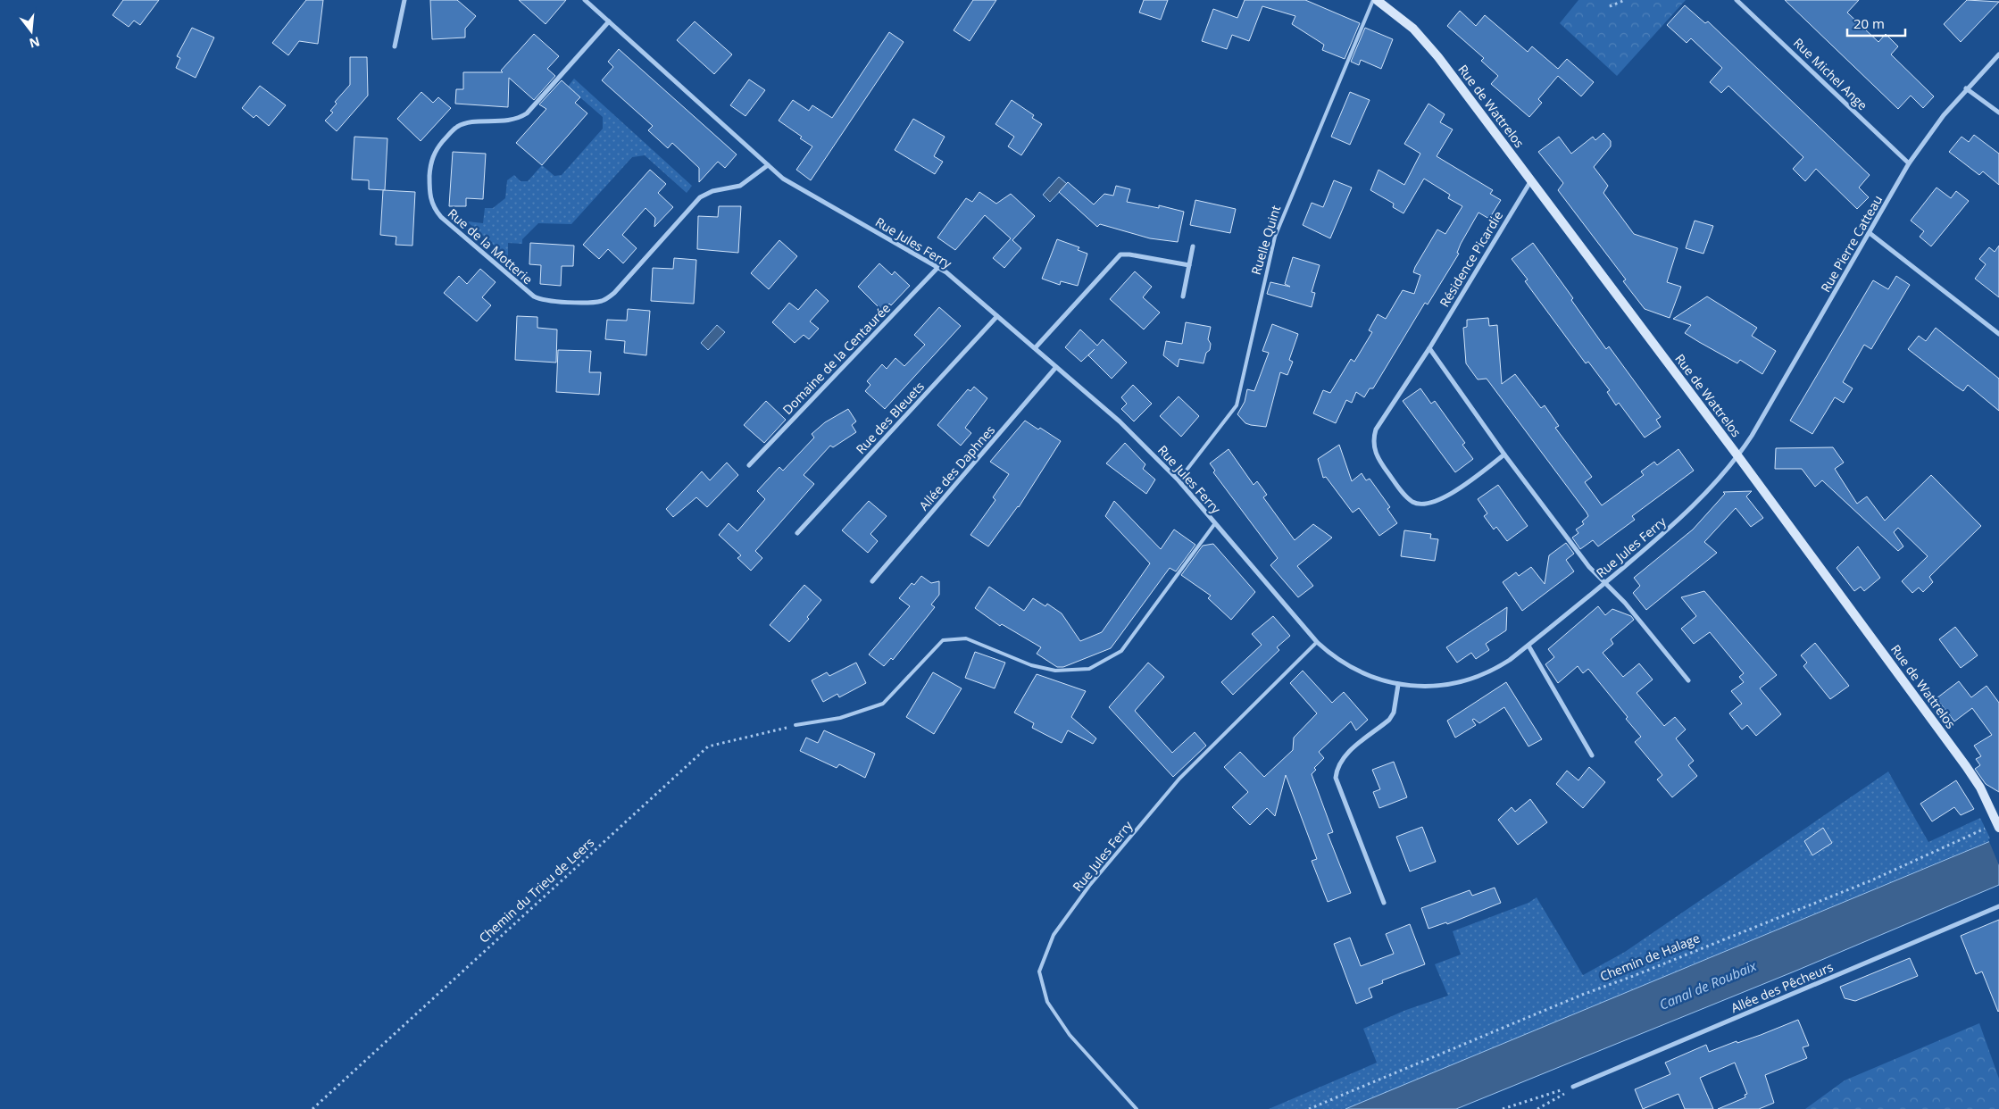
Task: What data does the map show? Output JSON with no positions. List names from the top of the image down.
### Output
{
  "streets": {
    "street": [
      "Rue Michel Ange",
      "Rue de Wattrelos",
      "Rue Jules Ferry",
      "Rue Pierre Catteau",
      "Rue de la Motterie",
      "Résidence Picardie",
      "Domaine de la Centaurée",
      "Rue des Bleuets",
      "Allée des Daphnes",
      "Allée des Pêcheurs"
    ],
    "lane": ["Ruelle Quint"],
    "path": ["Chemin du Trieu de Leers", "Chemin de Halage"]
  },
  "crossings": [
    ["Rue Michel Ange", "Rue Pierre Catteau"],
    ["Rue de Wattrelos", "Rue Jules Ferry"],
    ["Rue de Wattrelos", "Rue Pierre Catteau"],
    ["Rue de Wattrelos", "Résidence Picardie"],
    ["Rue de Wattrelos", "Chemin de Halage"],
    ["Ruelle Quint", "Rue Jules Ferry"],
    ["Rue Jules Ferry", "Rue Pierre Catteau"],
    ["Rue Jules Ferry", "Rue de la Motterie"],
    ["Rue Jules Ferry", "Domaine de la Centaurée"],
    ["Rue Jules Ferry", "Rue des Bleuets"],
    ["Rue Jules Ferry", "Allée des Daphnes"],
    ["Rue Jules Ferry", "Chemin du Trieu de Leers"]
  ],
  "water": ["Canal de Roubaix"],
  "scale_bar": "20 m",
  "north": "bottom"
}
